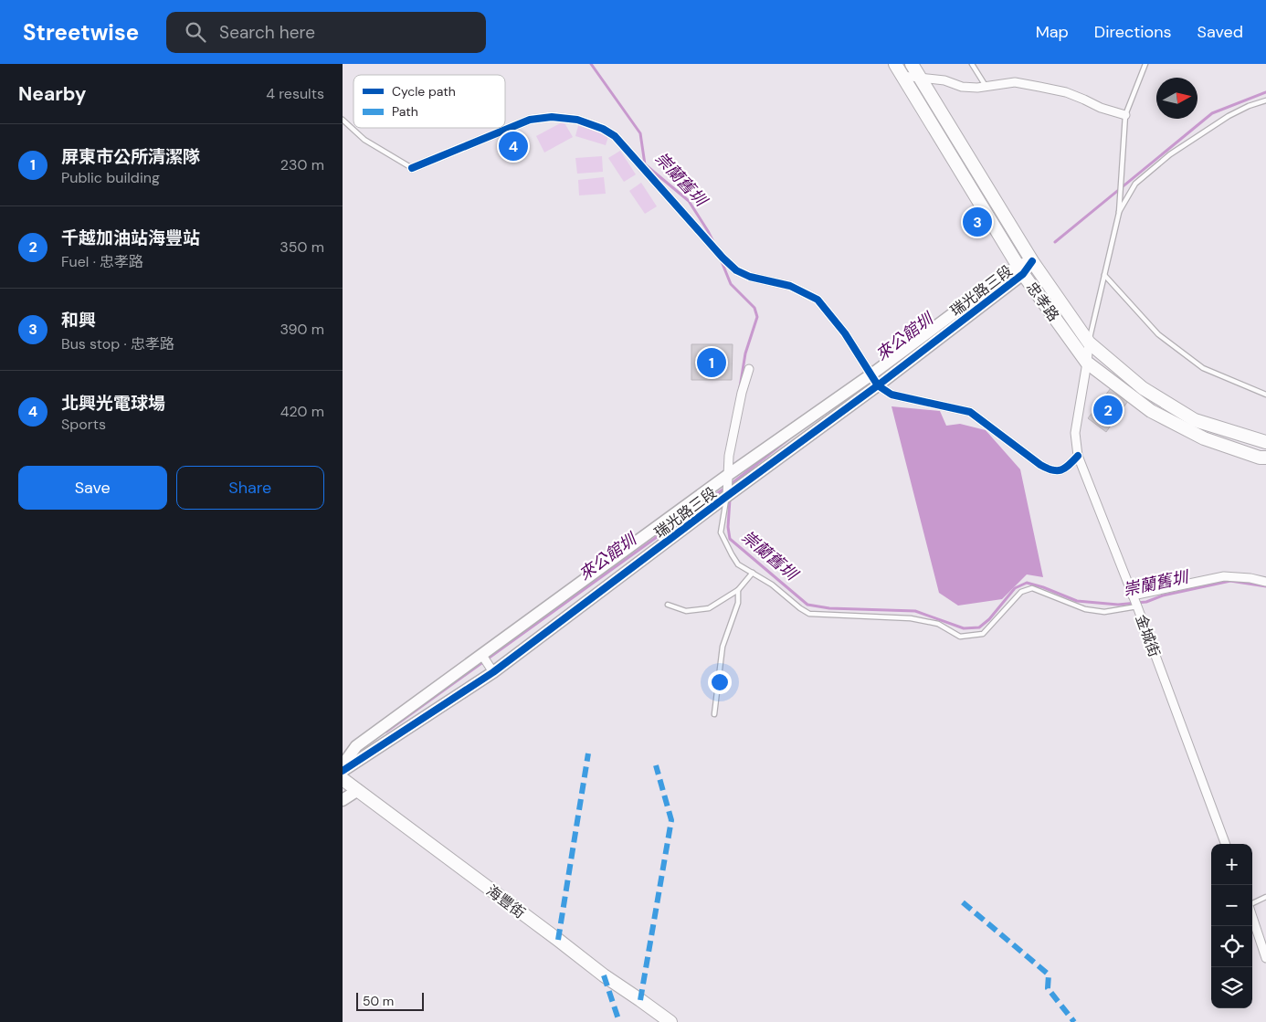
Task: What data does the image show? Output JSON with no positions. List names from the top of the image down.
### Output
{
  "streets": {
    "main road": ["忠孝路", "海豐街"],
    "street": ["瑞光路三段", "金城街"]
  },
  "crossings": [
    ["瑞光路三段", "忠孝路"],
    ["忠孝路", "金城街"]
  ],
  "water": ["崇蘭舊圳", "來公館圳"],
  "legend": ["Cycle path", "Path"],
  "scale_bar": "50 m",
  "north": "right",
  "page": {
    "header": "Streetwise",
    "search": "Search here",
    "nav": ["Map", "Directions", "Saved"],
    "heading": ["Nearby", "4 results"],
    "list": [
      {
        "mark": "1",
        "name": "屏東市公所清潔隊",
        "note": "Public building",
        "value": "230 m"
      },
      {
        "mark": "2",
        "name": "千越加油站海豐站",
        "note": "Fuel · 忠孝路",
        "value": "350 m"
      },
      {
        "mark": "3",
        "name": "和興",
        "note": "Bus stop · 忠孝路",
        "value": "390 m"
      },
      {
        "mark": "4",
        "name": "北興光電球場",
        "note": "Sports",
        "value": "420 m"
      }
    ],
    "pins": [
      "4",
      "3",
      "1",
      "2"
    ],
    "buttons": ["Save", "Share"],
    "map_buttons": ["+", "−"],
    "scale": "50 m"
  }
}
